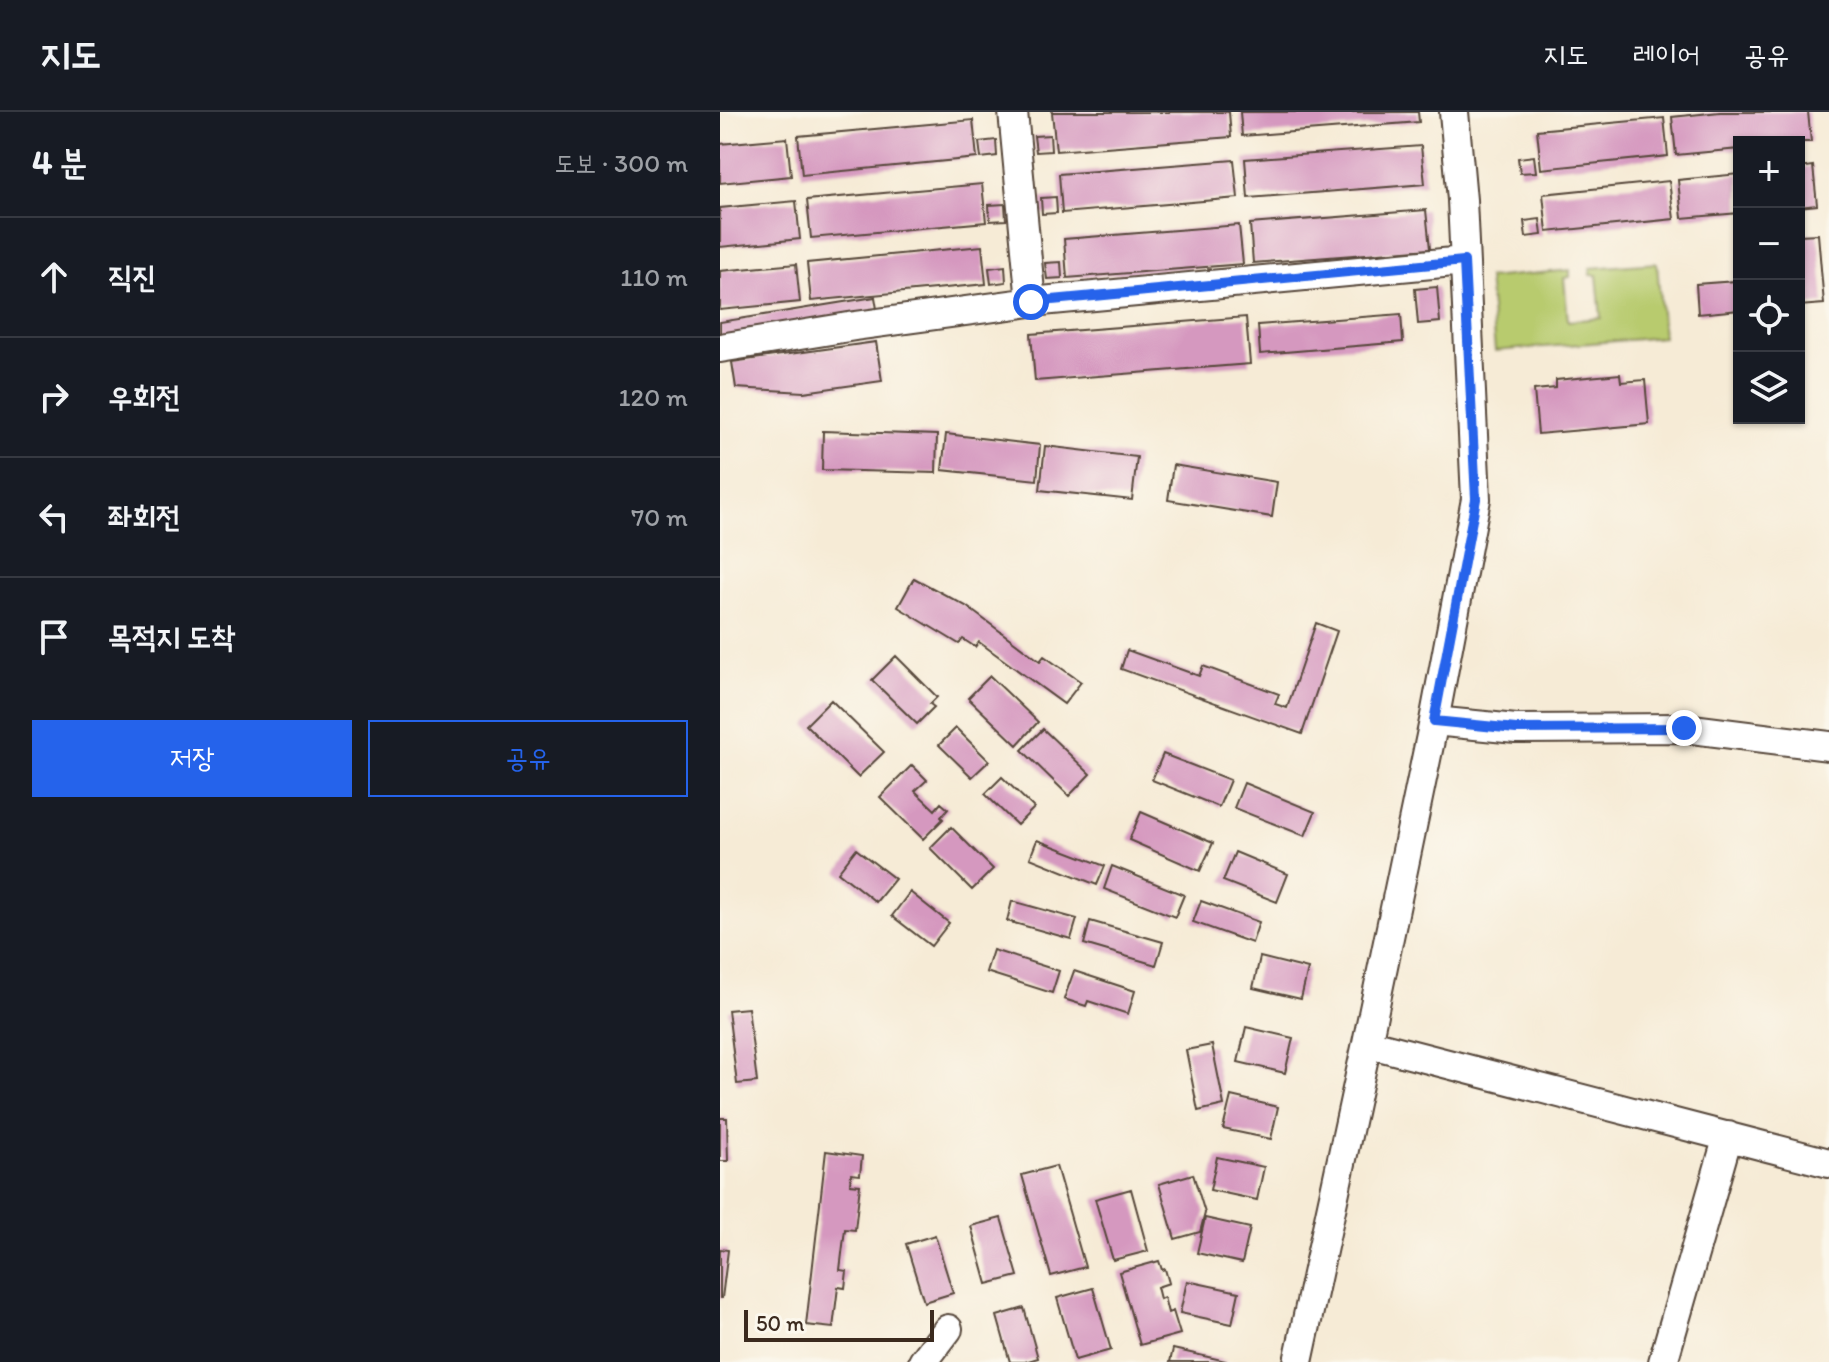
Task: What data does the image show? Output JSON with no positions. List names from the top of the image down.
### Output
{
  "scale_bar": "50 m",
  "page": {
    "header": "지도",
    "nav": ["지도", "레이어", "공유"],
    "heading": ["4 분", "도보 · 300 m"],
    "map_buttons": ["+", "−"],
    "list": [
      ["직진", "110 m"],
      ["우회전", "120 m"],
      ["좌회전", "70 m"],
      "목적지 도착"
    ],
    "buttons": ["저장", "공유"],
    "scale": "50 m"
  }
}
